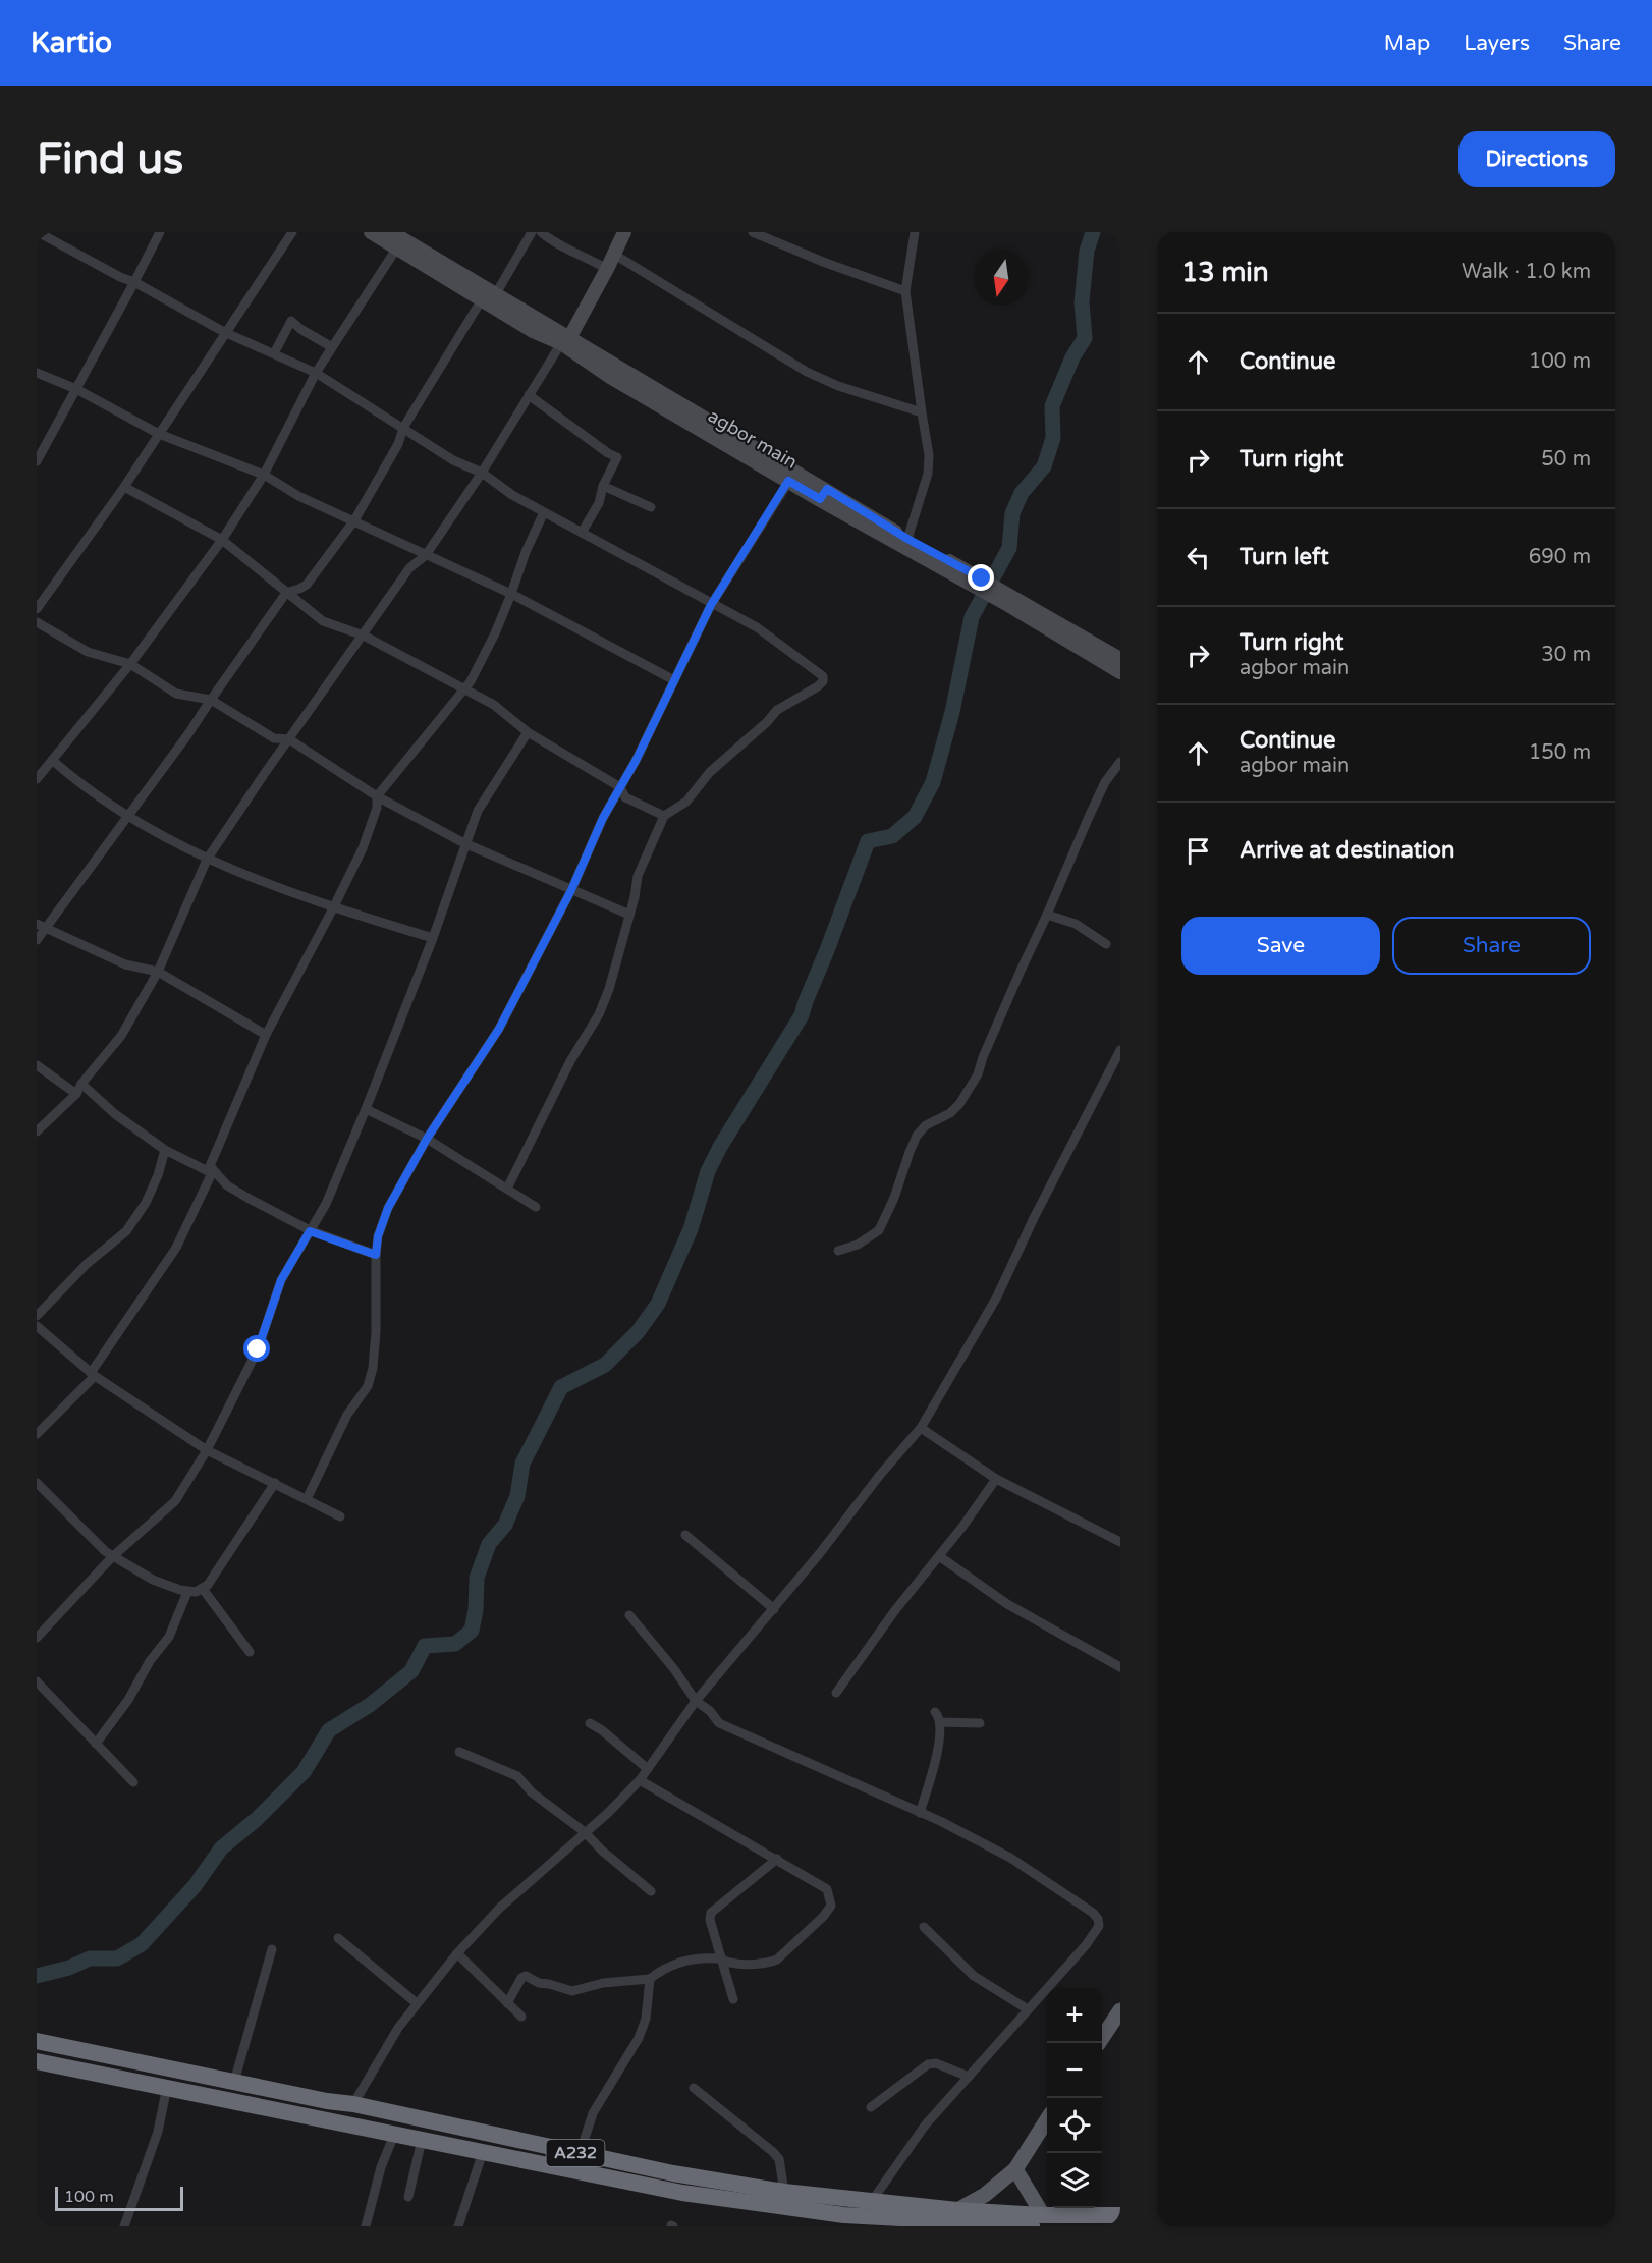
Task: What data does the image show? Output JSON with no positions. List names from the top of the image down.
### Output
{
  "streets": {
    "highway": ["A232"],
    "main road": ["agbor main"]
  },
  "scale_bar": "100 m",
  "north": "bottom",
  "page": {
    "header": "Kartio",
    "nav": ["Map", "Layers", "Share"],
    "buttons": [
      "Directions",
      ["Save", "Share"]
    ],
    "title": "Find us",
    "heading": ["13 min", "Walk · 1.0 km"],
    "list": [
      ["Continue", "100 m"],
      ["Turn right", "50 m"],
      ["Turn left", "690 m"],
      ["Turn right", "agbor main", "30 m"],
      ["Continue", "agbor main", "150 m"],
      "Arrive at destination"
    ],
    "map_buttons": ["+", "−"],
    "scale": "100 m"
  }
}
